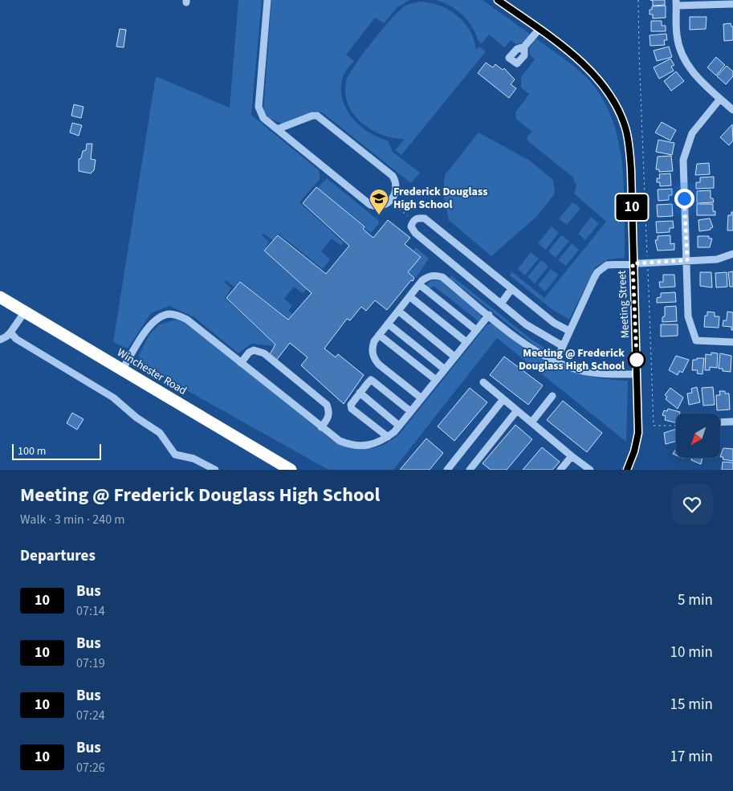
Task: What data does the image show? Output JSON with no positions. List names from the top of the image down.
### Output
{
  "streets": {
    "highway": ["Winchester Road"],
    "street": ["Meeting Street"]
  },
  "places": {
    "school or university": ["Frederick Douglass High School"],
    "other": ["Meeting @ Frederick Douglass High School"]
  },
  "lines": ["bus line 10"],
  "scale_bar": "100 m",
  "north": "bottom left",
  "page": {
    "on_map": "10",
    "scale": "100 m",
    "heading": [
      ["Meeting @ Frederick Douglass High School", "Walk · 3 min · 240 m"],
      "Departures"
    ],
    "list": [
      {
        "mark": "10",
        "name": "Bus",
        "note": "07:14",
        "value": "5 min"
      },
      {
        "mark": "10",
        "name": "Bus",
        "note": "07:19",
        "value": "10 min"
      },
      {
        "mark": "10",
        "name": "Bus",
        "note": "07:24",
        "value": "15 min"
      },
      {
        "mark": "10",
        "name": "Bus",
        "note": "07:26",
        "value": "17 min"
      }
    ]
  }
}
